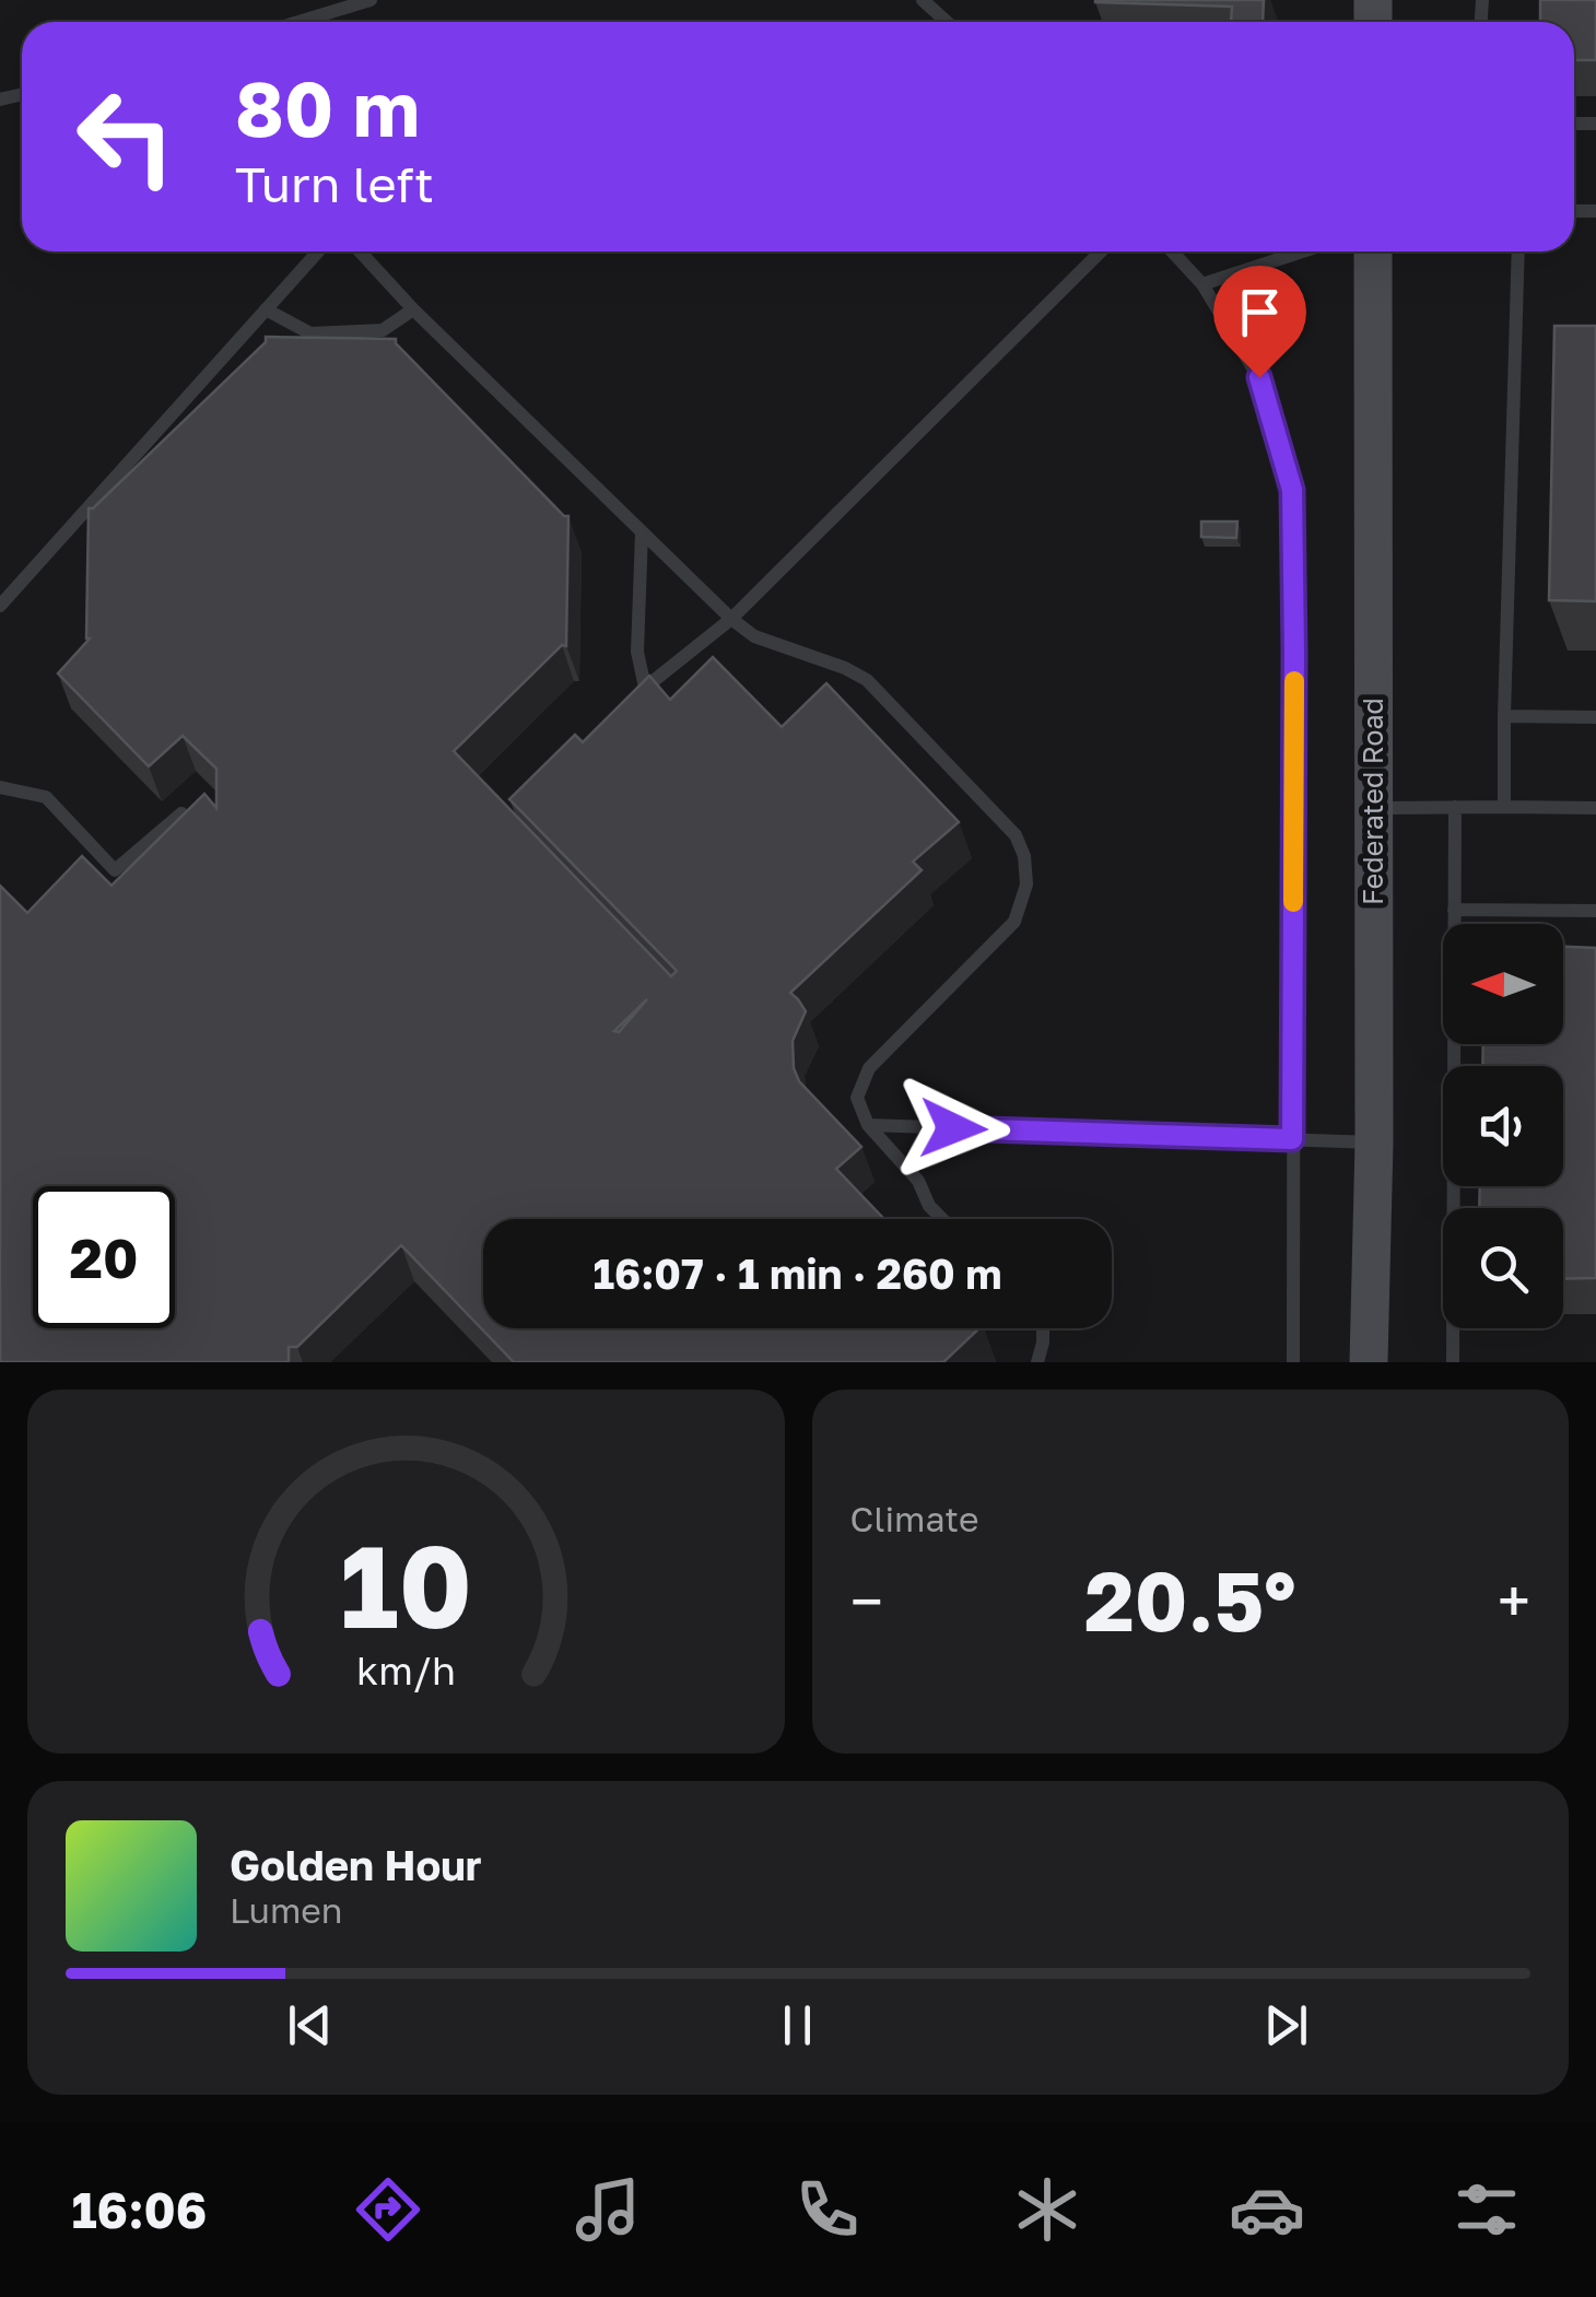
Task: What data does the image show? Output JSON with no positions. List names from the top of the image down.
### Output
{
  "streets": {
    "street": ["Federated Road"]
  },
  "north": "left",
  "page": {
    "turn": ["80 m", "Turn left"],
    "limit": "20",
    "trip": "16:07 · 1 min · 260 m",
    "tile": "Climate",
    "heat": ["−", "20.5°", "+"],
    "song": ["Golden Hour", "Lumen"],
    "tabs": "16:06",
    "gauge": ["10", "km/h"]
  }
}
